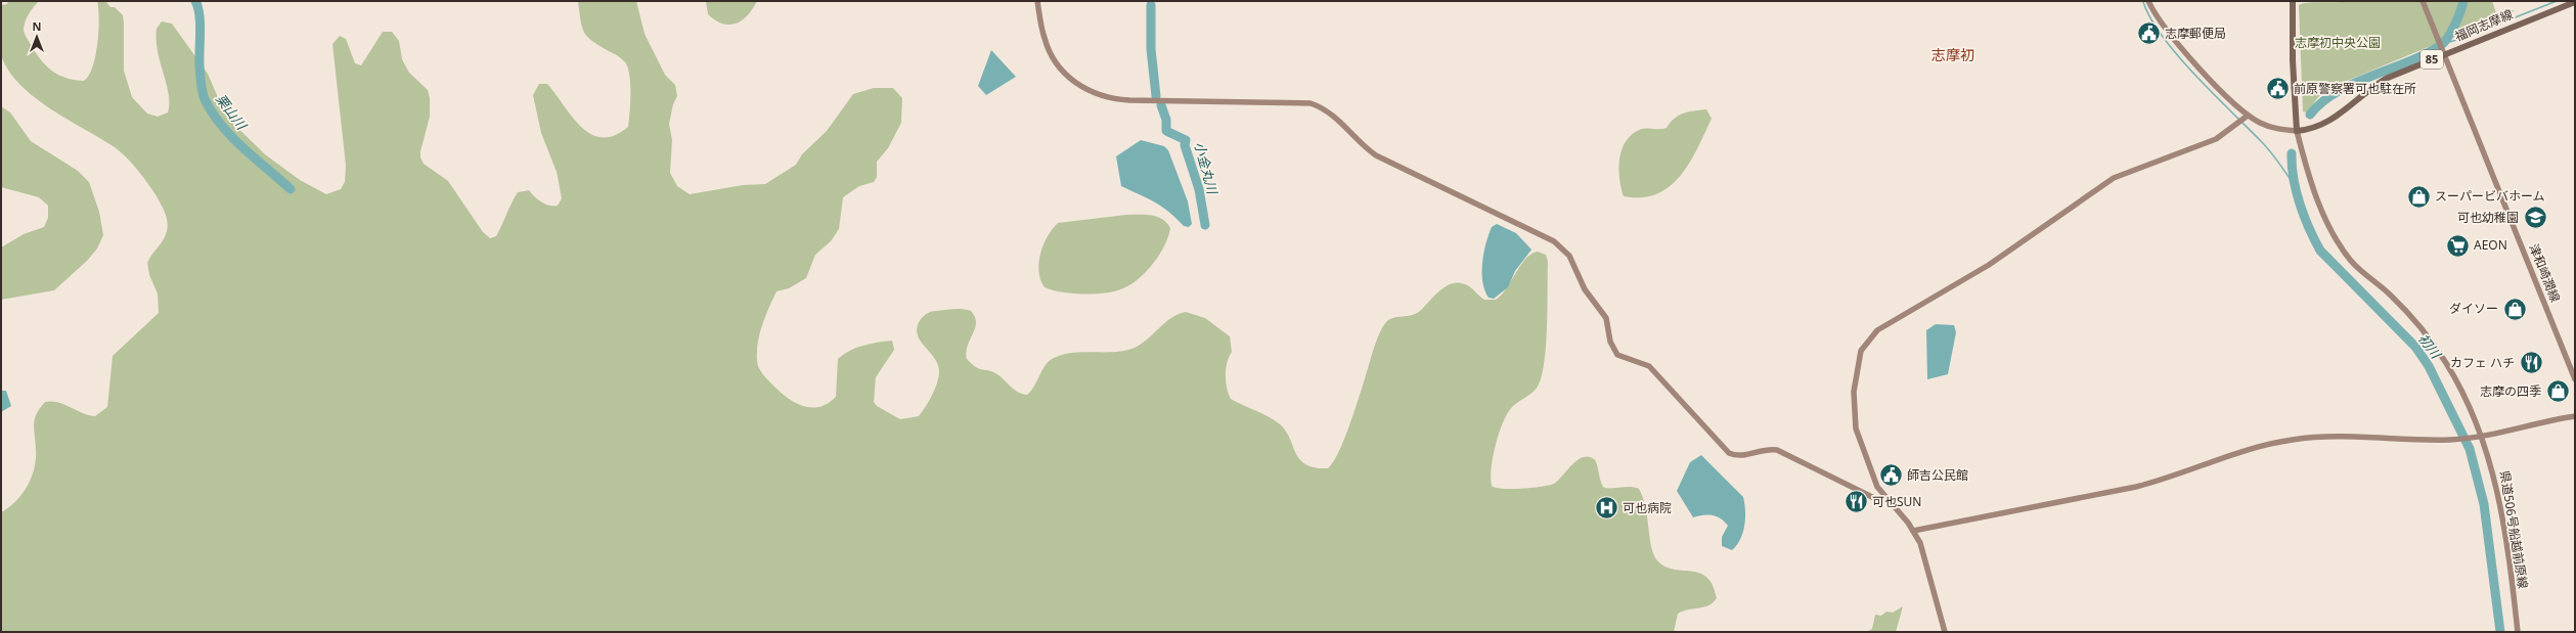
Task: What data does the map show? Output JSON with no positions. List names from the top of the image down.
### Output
{
  "streets": {
    "main road": ["福岡志摩線", "85"],
    "street": ["津和崎潤線", "県道506号船越前原線"]
  },
  "crossings": [
    ["福岡志摩線", "津和崎潤線"],
    ["福岡志摩線", "県道506号船越前原線"]
  ],
  "districts": ["志摩初"],
  "water": ["栗山川", "小金丸川", "初川"],
  "parks": ["志摩初中央公園"],
  "places": {
    "public building": ["志摩郵便局", "前原警察署可也駐在所", "師吉公民館"],
    "shop": ["スーパービバホーム", "ダイソー", "志摩の四季"],
    "school or university": ["可也幼稚園"],
    "supermarket": ["AEON"],
    "restaurant": ["カフェ ハチ", "可也SUN"],
    "hospital": ["可也病院"]
  },
  "north": "top"
}
